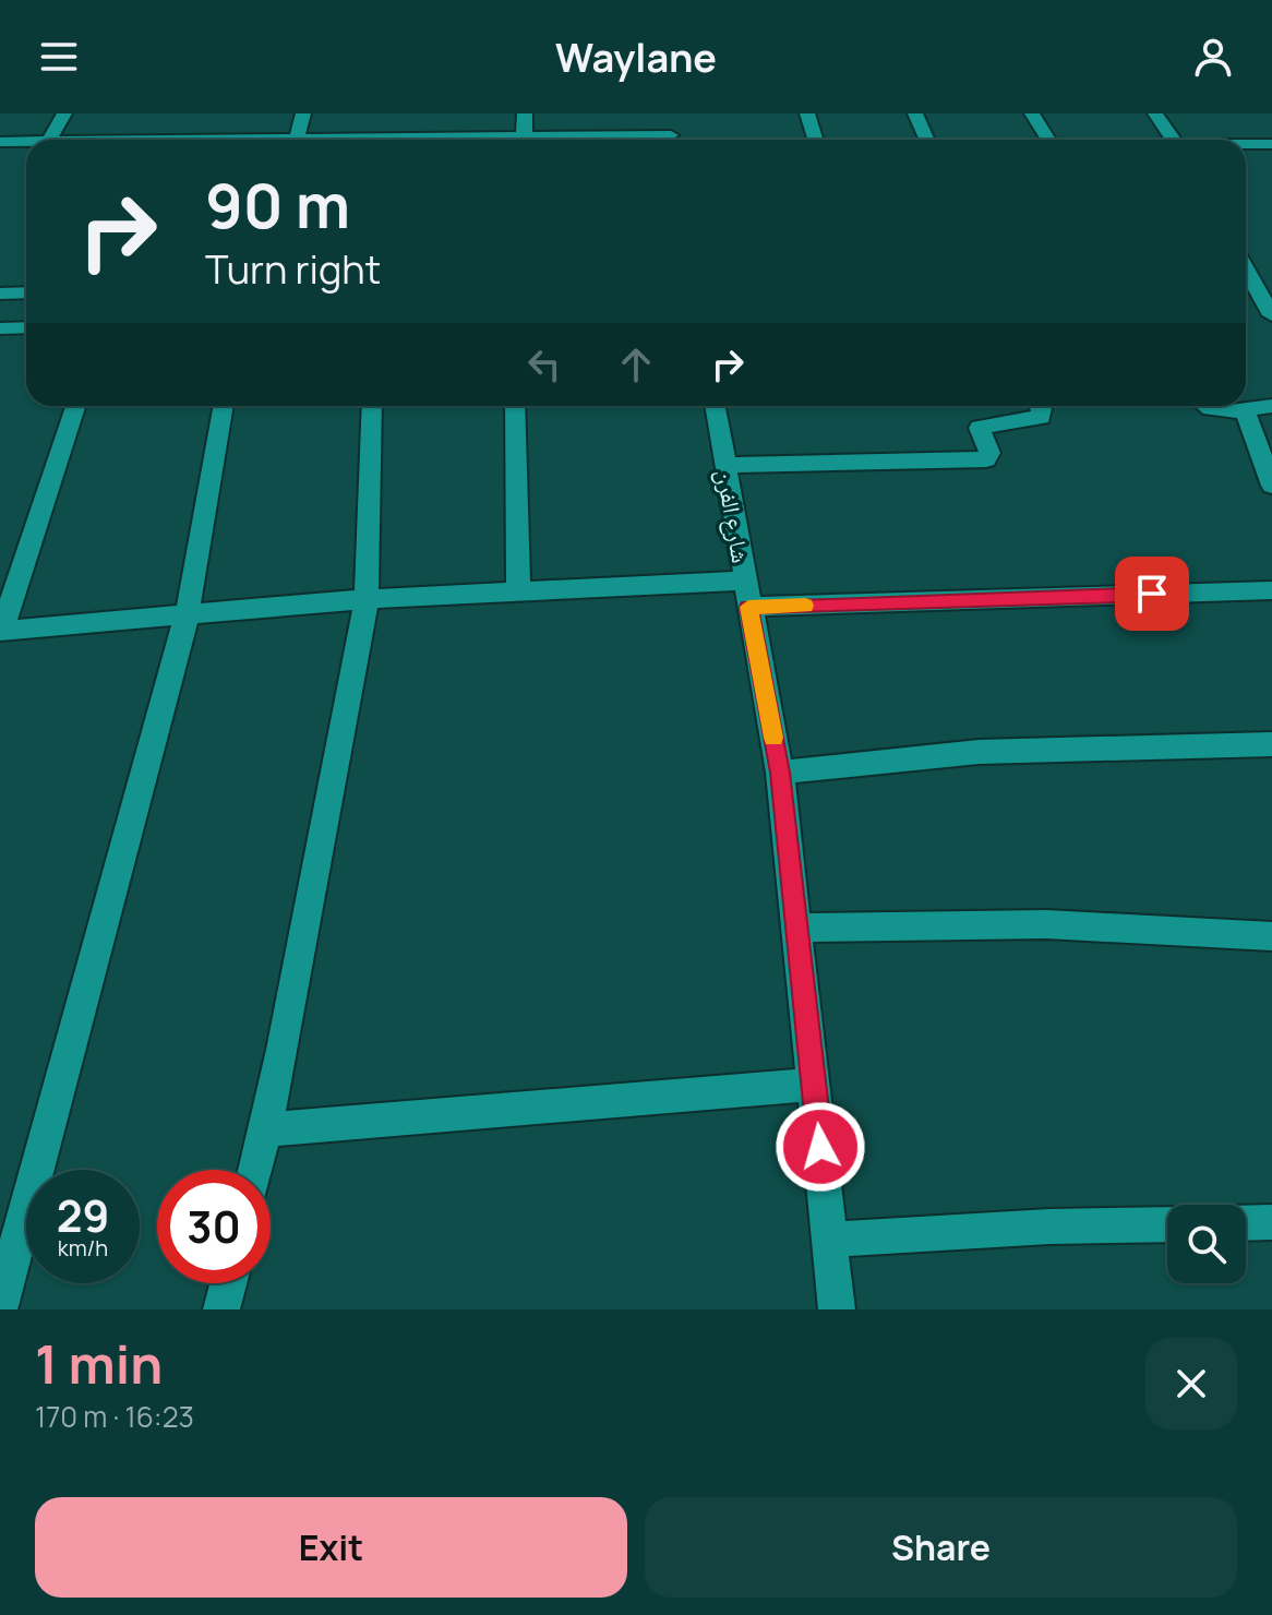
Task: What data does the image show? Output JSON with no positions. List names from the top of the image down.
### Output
{
  "streets": {
    "street": ["شارع الفرن"]
  },
  "page": {
    "header": "Waylane",
    "turn": ["90 m", "Turn right"],
    "speed": "29 km/h",
    "limit": "30",
    "heading": ["1 min", "170 m · 16:23"],
    "buttons": ["Exit", "Share"]
  }
}
